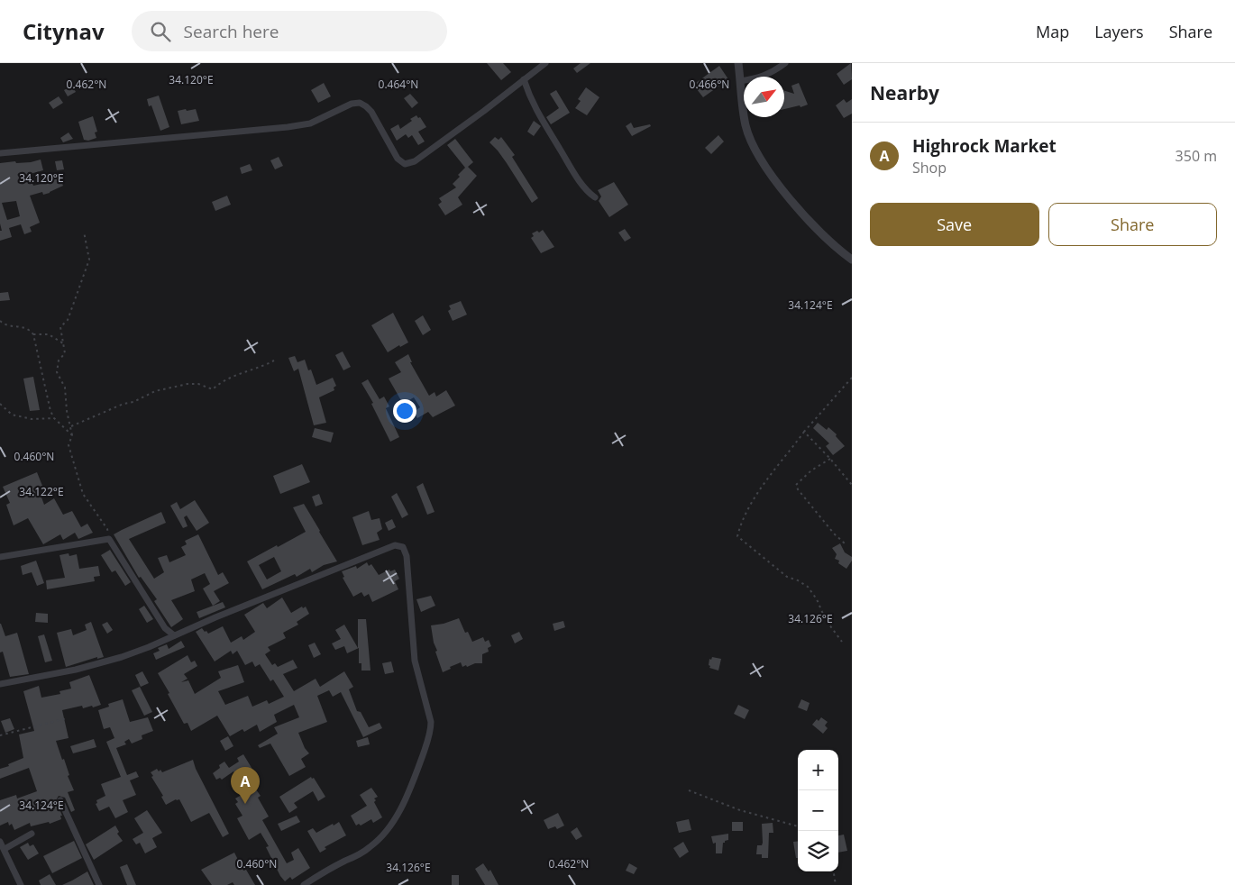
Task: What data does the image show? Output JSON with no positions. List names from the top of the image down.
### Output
{
  "north": "top right",
  "page": {
    "header": "Citynav",
    "search": "Search here",
    "nav": ["Map", "Layers", "Share"],
    "heading": "Nearby",
    "list": [
      {
        "mark": "A",
        "name": "Highrock Market",
        "note": "Shop",
        "value": "350 m"
      }
    ],
    "buttons": ["Save", "Share"],
    "map_buttons": ["+", "−"],
    "pins": "A"
  },
  "coordinates": [
    "34.120°E",
    "0.462°N",
    "0.464°N",
    "0.466°N",
    "34.124°E",
    "0.460°N",
    "34.122°E",
    "34.126°E"
  ]
}
